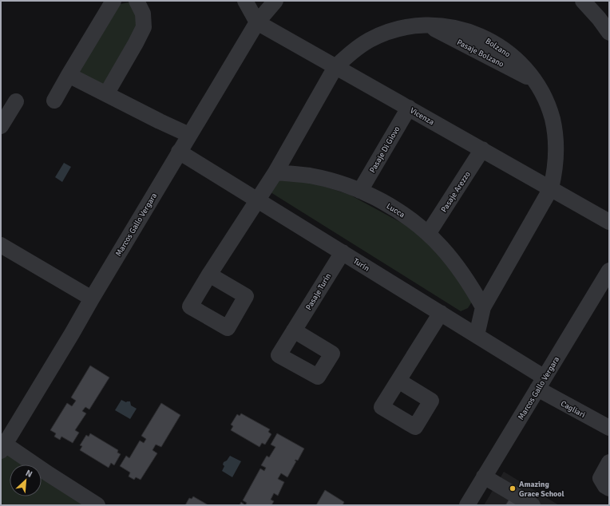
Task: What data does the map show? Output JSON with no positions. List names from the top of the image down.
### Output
{
  "streets": {
    "street": [
      "Bolzano",
      "Vicenza",
      "Pasaje Di Giovo",
      "Pasaje Arezzo",
      "Lucca",
      "Marcos Gallo Vergara",
      "Turín",
      "Pasaje Turín",
      "Cagliari"
    ]
  },
  "crossings": [
    ["Bolzano", "Vicenza"],
    ["Bolzano", "Lucca"],
    ["Vicenza", "Pasaje Di Giovo"],
    ["Vicenza", "Pasaje Arezzo"],
    ["Vicenza", "Marcos Gallo Vergara"],
    ["Pasaje Di Giovo", "Lucca"],
    ["Pasaje Arezzo", "Lucca"],
    ["Marcos Gallo Vergara", "Turín"],
    ["Marcos Gallo Vergara", "Cagliari"],
    ["Turín", "Pasaje Turín"],
    ["Turín", "Cagliari"]
  ],
  "places": ["Amazing Grace School"],
  "north": "top right"
}
